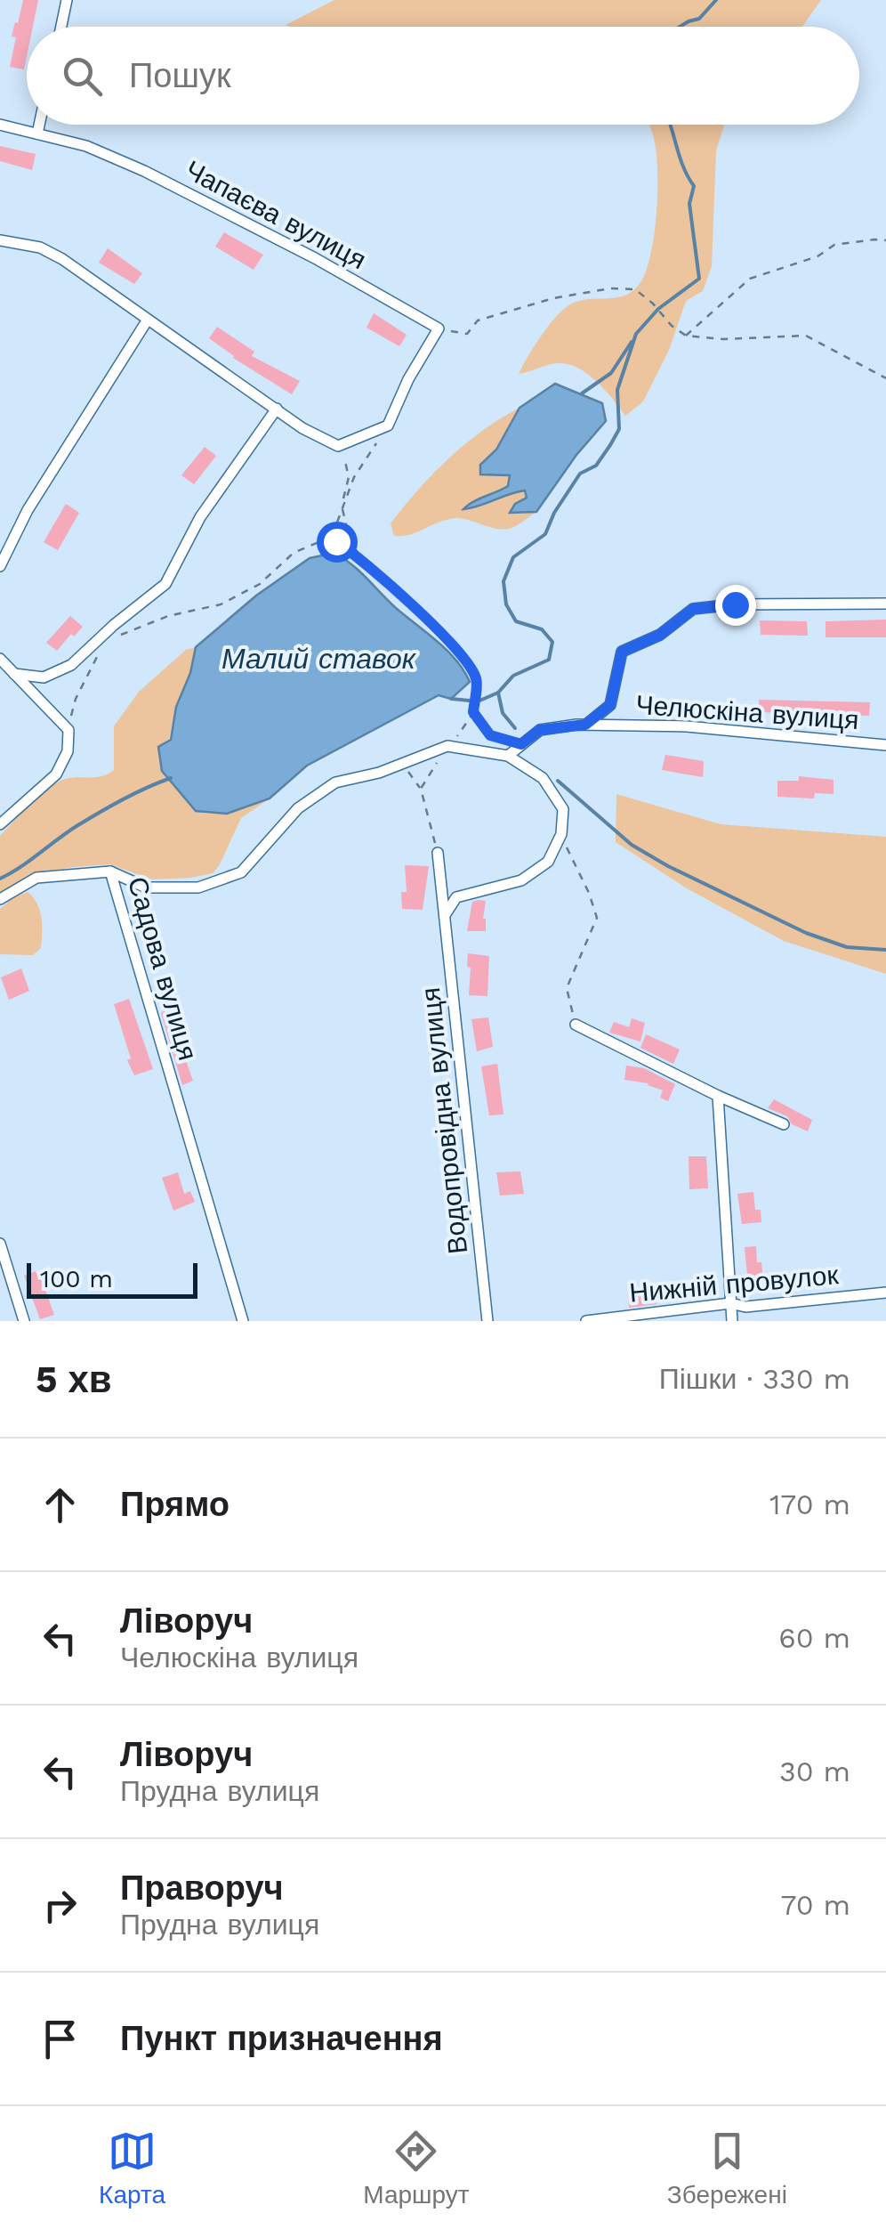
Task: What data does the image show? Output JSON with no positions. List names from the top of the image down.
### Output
{
  "streets": {
    "street": [
      "Чапаєва вулиця",
      "Челюскіна вулиця",
      "Садова вулиця",
      "Водопровідна вулиця",
      "Нижній провулок"
    ]
  },
  "water": ["Малий ставок"],
  "scale_bar": "100 m",
  "page": {
    "search": "Пошук",
    "scale": "100 m",
    "heading": ["5 хв", "Пішки · 330 m"],
    "list": [
      ["Прямо", "170 m"],
      ["Ліворуч", "Челюскіна вулиця", "60 m"],
      ["Ліворуч", "Прудна вулиця", "30 m"],
      ["Праворуч", "Прудна вулиця", "70 m"],
      "Пункт призначення"
    ],
    "nav": ["Карта", "Маршрут", "Збережені"]
  }
}
